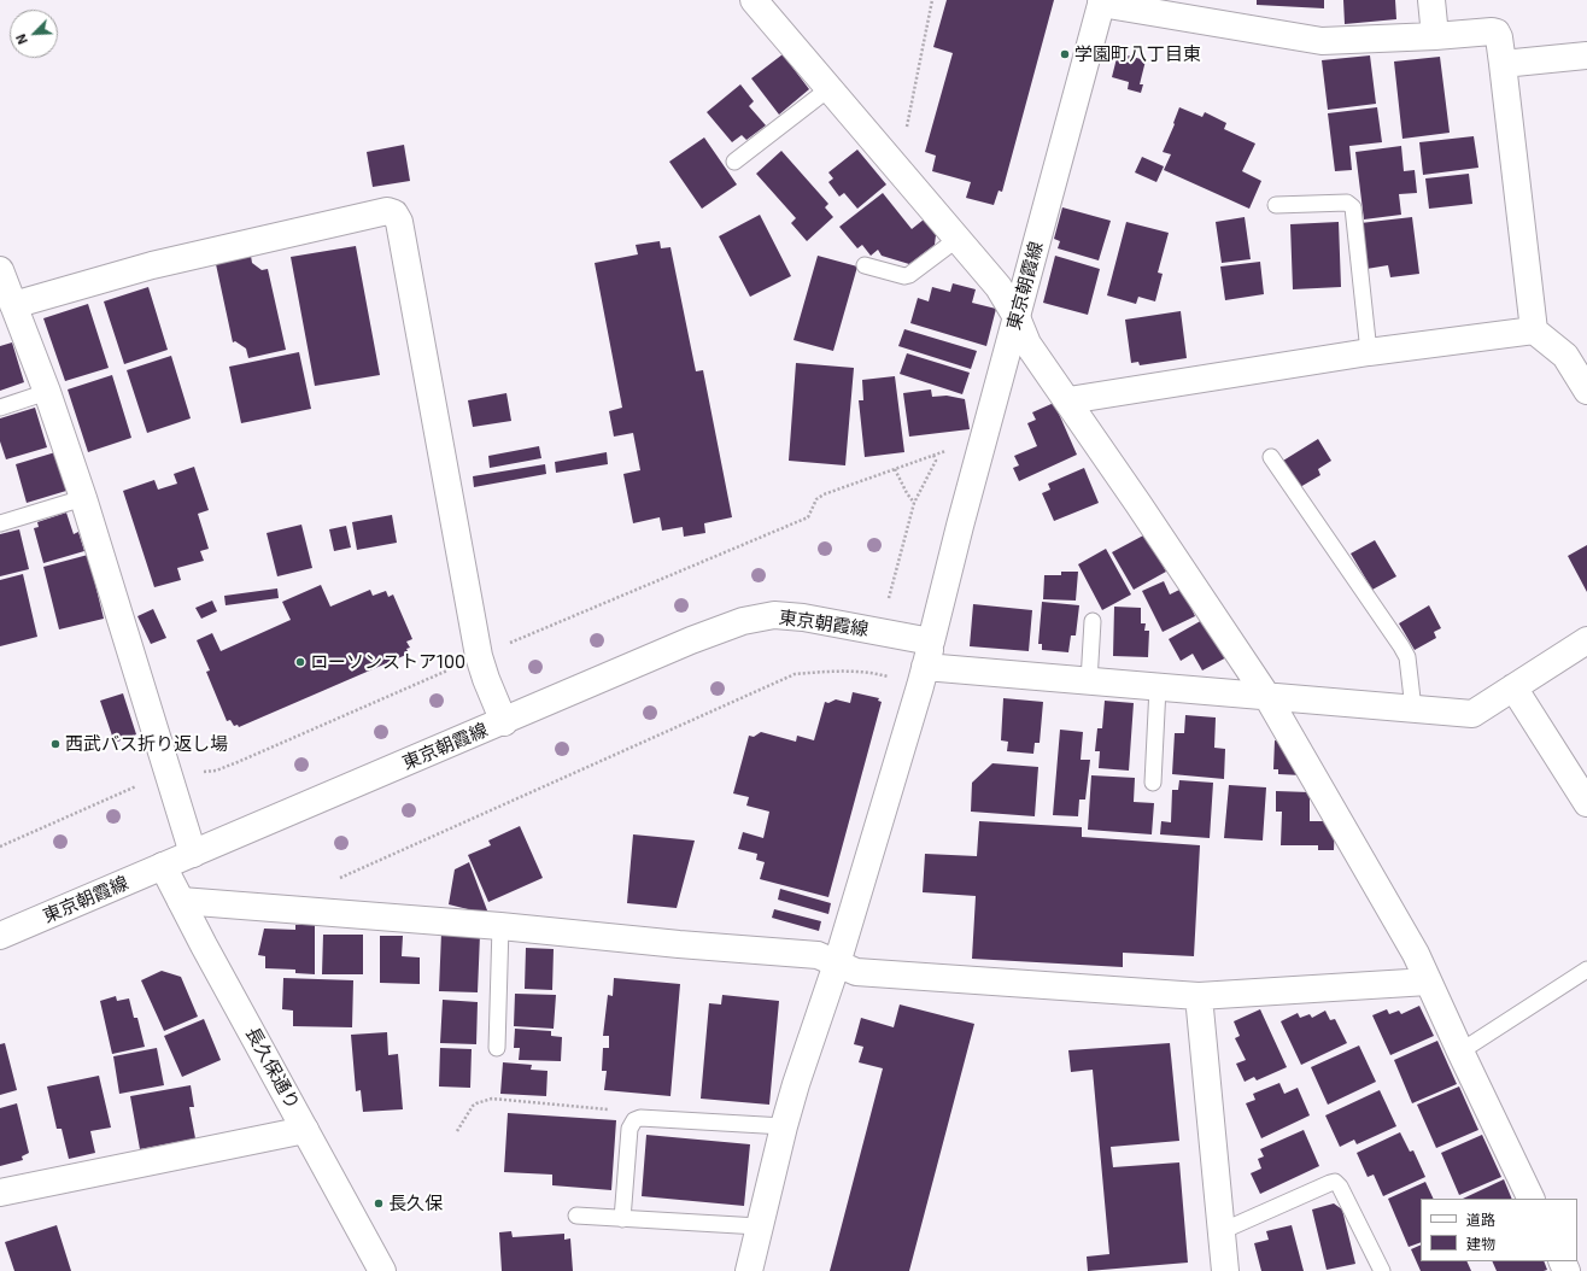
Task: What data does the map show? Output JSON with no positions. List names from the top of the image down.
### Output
{
  "streets": {
    "street": ["東京朝霞線", "長久保通り"]
  },
  "crossings": [
    ["東京朝霞線", "長久保通り"]
  ],
  "places": [
    "学園町八丁目東",
    "ローソンストア100",
    "西武バス折り返し場",
    "長久保"
  ],
  "legend": ["道路", "建物"],
  "north": "bottom left"
}
